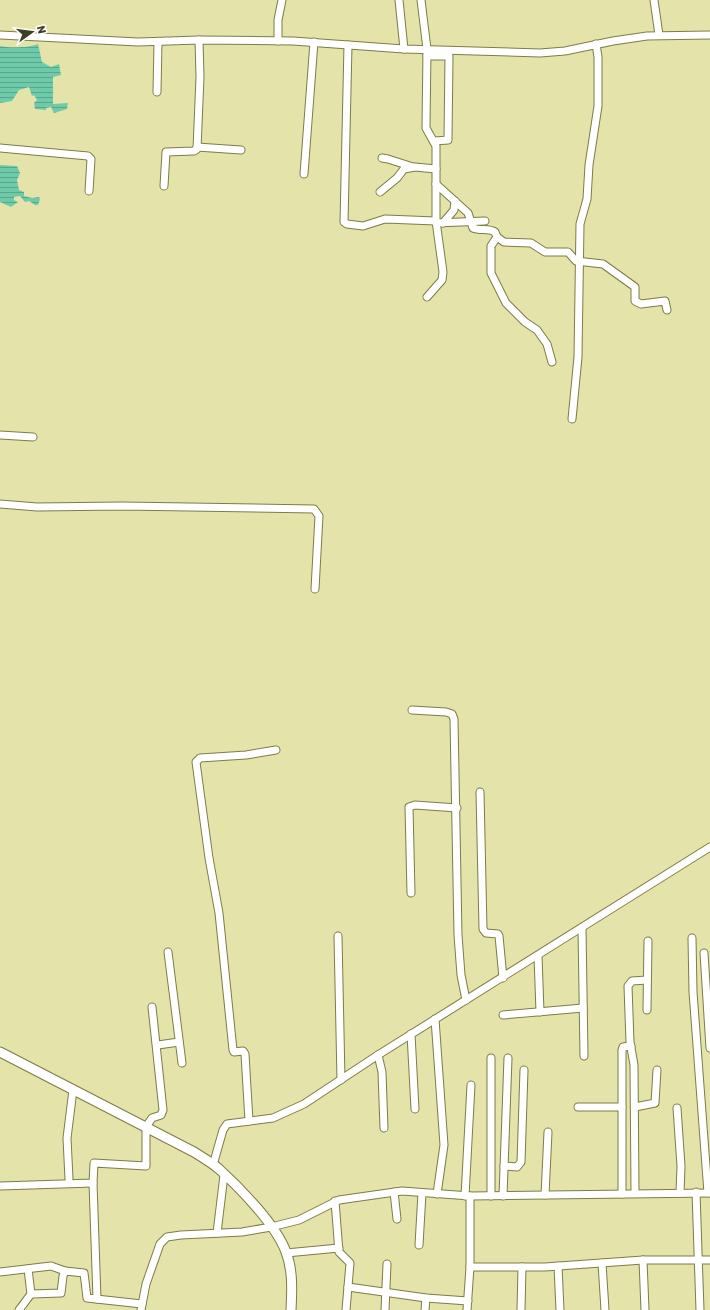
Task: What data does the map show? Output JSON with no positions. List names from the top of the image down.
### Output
{
  "north": "right"
}
